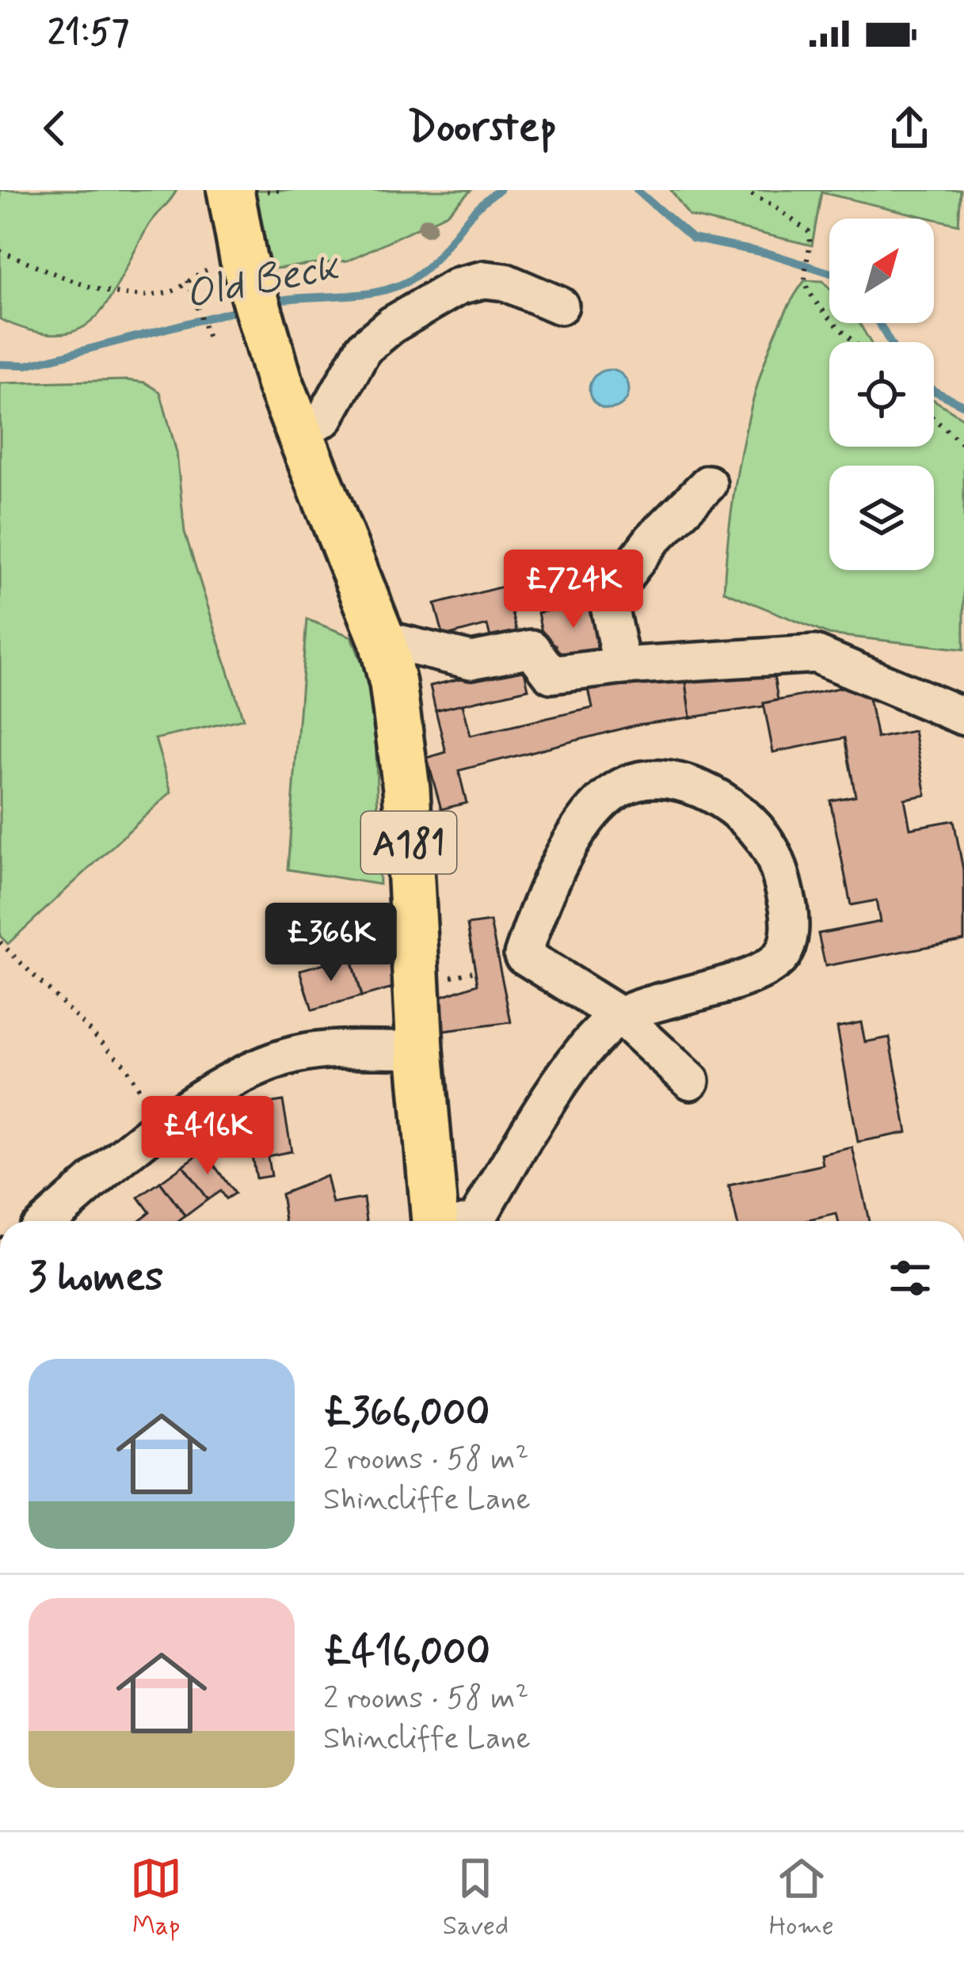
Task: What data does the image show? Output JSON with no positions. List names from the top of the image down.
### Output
{
  "streets": {
    "main road": ["A181"]
  },
  "water": ["Old Beck"],
  "north": "top right",
  "page": {
    "status": "21:57",
    "header": "Doorstep",
    "price": ["£724K", "£366K", "£416K"],
    "heading": "3 homes",
    "list": [
      {
        "name": "£366,000",
        "note": "2 rooms · 58 m² · Shincliffe Lane"
      },
      {
        "name": "£416,000",
        "note": "2 rooms · 58 m² · Shincliffe Lane"
      }
    ],
    "tabs": ["Map", "Saved", "Home"]
  }
}
